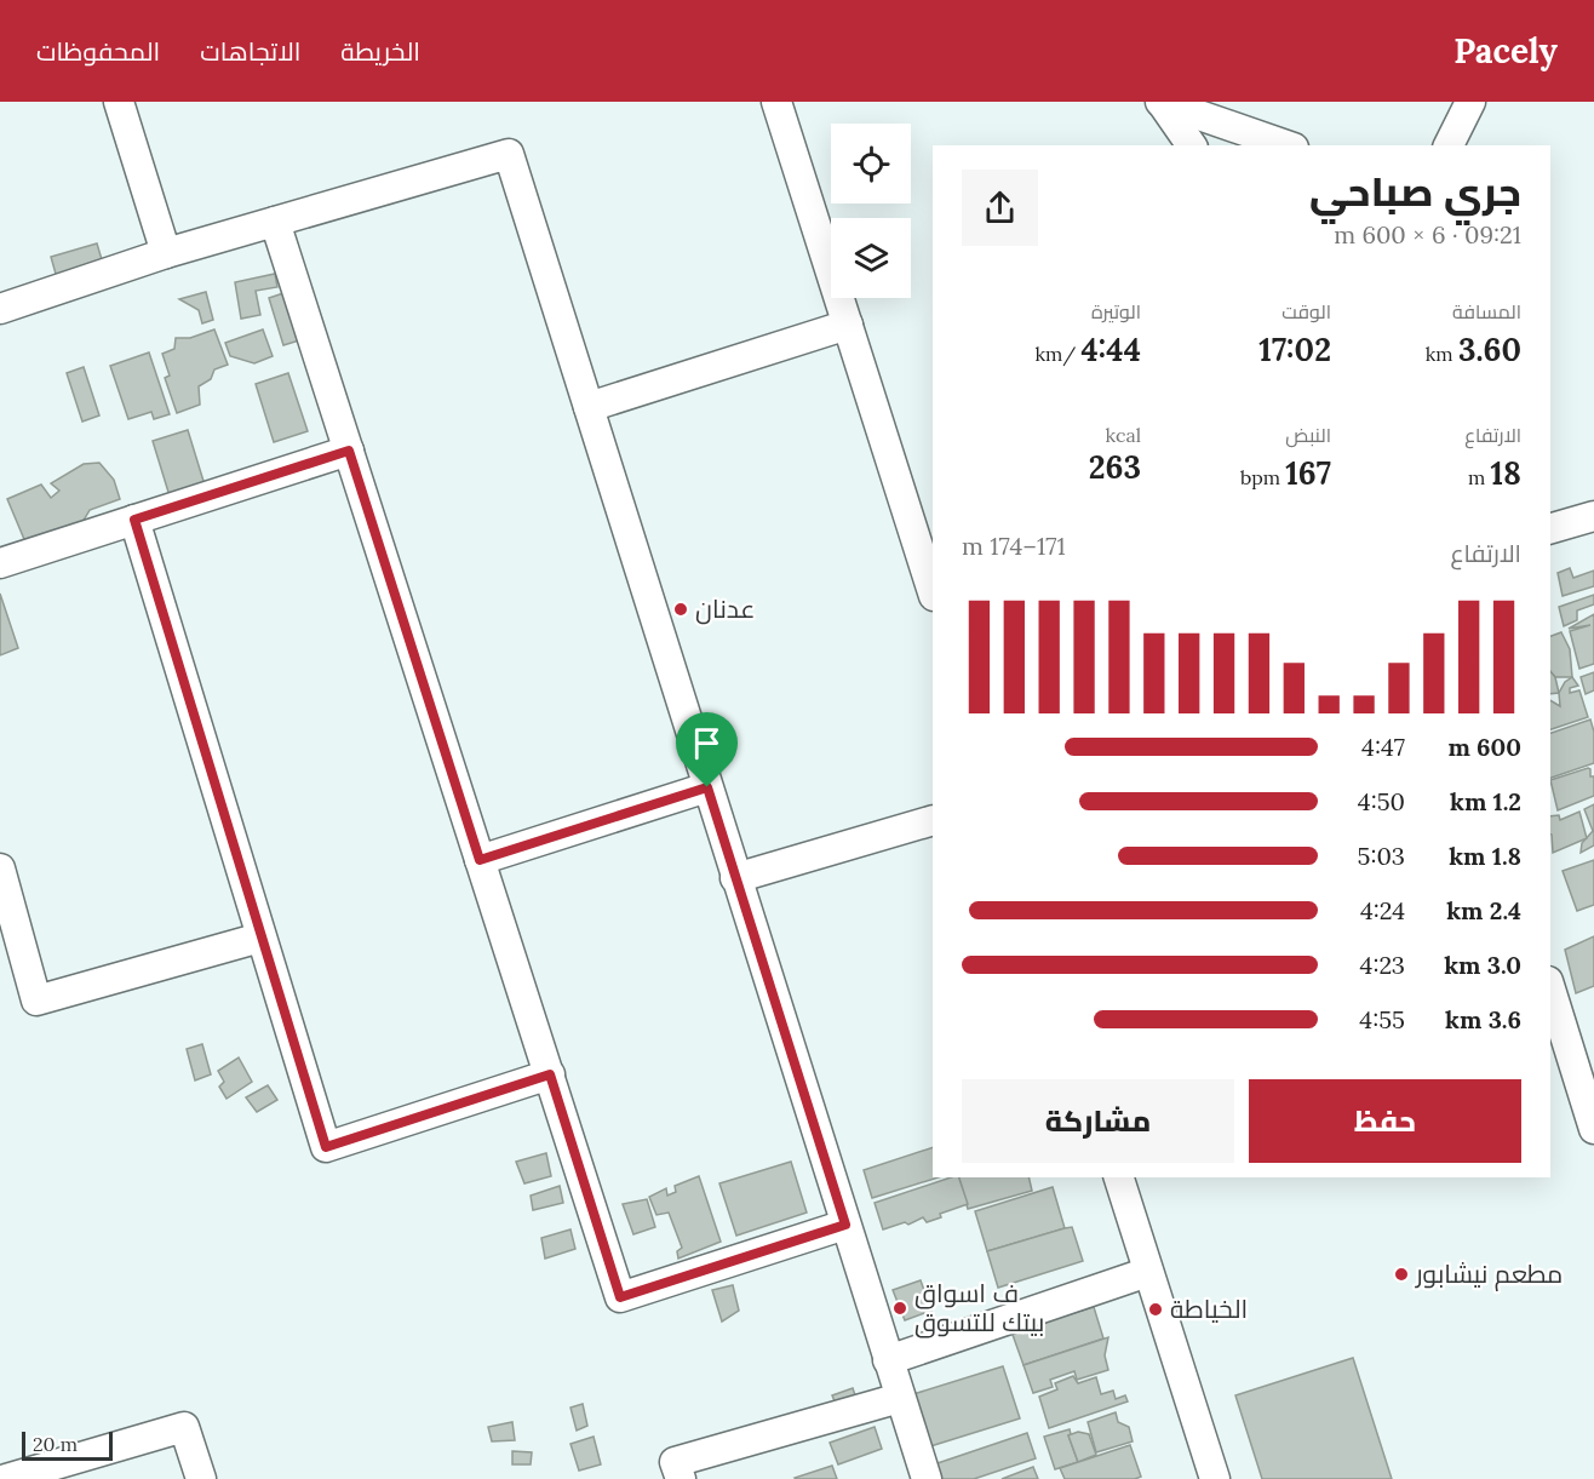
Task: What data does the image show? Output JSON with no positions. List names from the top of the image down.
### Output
{
  "places": [
    "عدنان",
    "مطعم نيشابور",
    "ف اسواق بيتك للتسوق",
    "الخياطة"
  ],
  "scale_bar": "20 m",
  "page": {
    "header": "Pacely",
    "nav": ["الخريطة", "الاتجاهات", "المحفوظات"],
    "heading": ["جري صباحي", "09:21 · 6 × 600 m"],
    "stats": [
      ["المسافة", "3.60 km"],
      ["الوقت", "17:02"],
      ["الوتيرة", "4:44 /km"],
      ["الارتفاع", "18 m"],
      ["النبض", "167 bpm"],
      ["kcal", "263"]
    ],
    "chart": ["الارتفاع", "171–174 m"],
    "list": [
      {
        "name": "600 m",
        "note": "4:47"
      },
      {
        "name": "1.2 km",
        "note": "4:50"
      },
      {
        "name": "1.8 km",
        "note": "5:03"
      },
      {
        "name": "2.4 km",
        "note": "4:24"
      },
      {
        "name": "3.0 km",
        "note": "4:23"
      },
      {
        "name": "3.6 km",
        "note": "4:55"
      }
    ],
    "buttons": ["حفظ", "مشاركة"],
    "scale": "20 m"
  }
}
